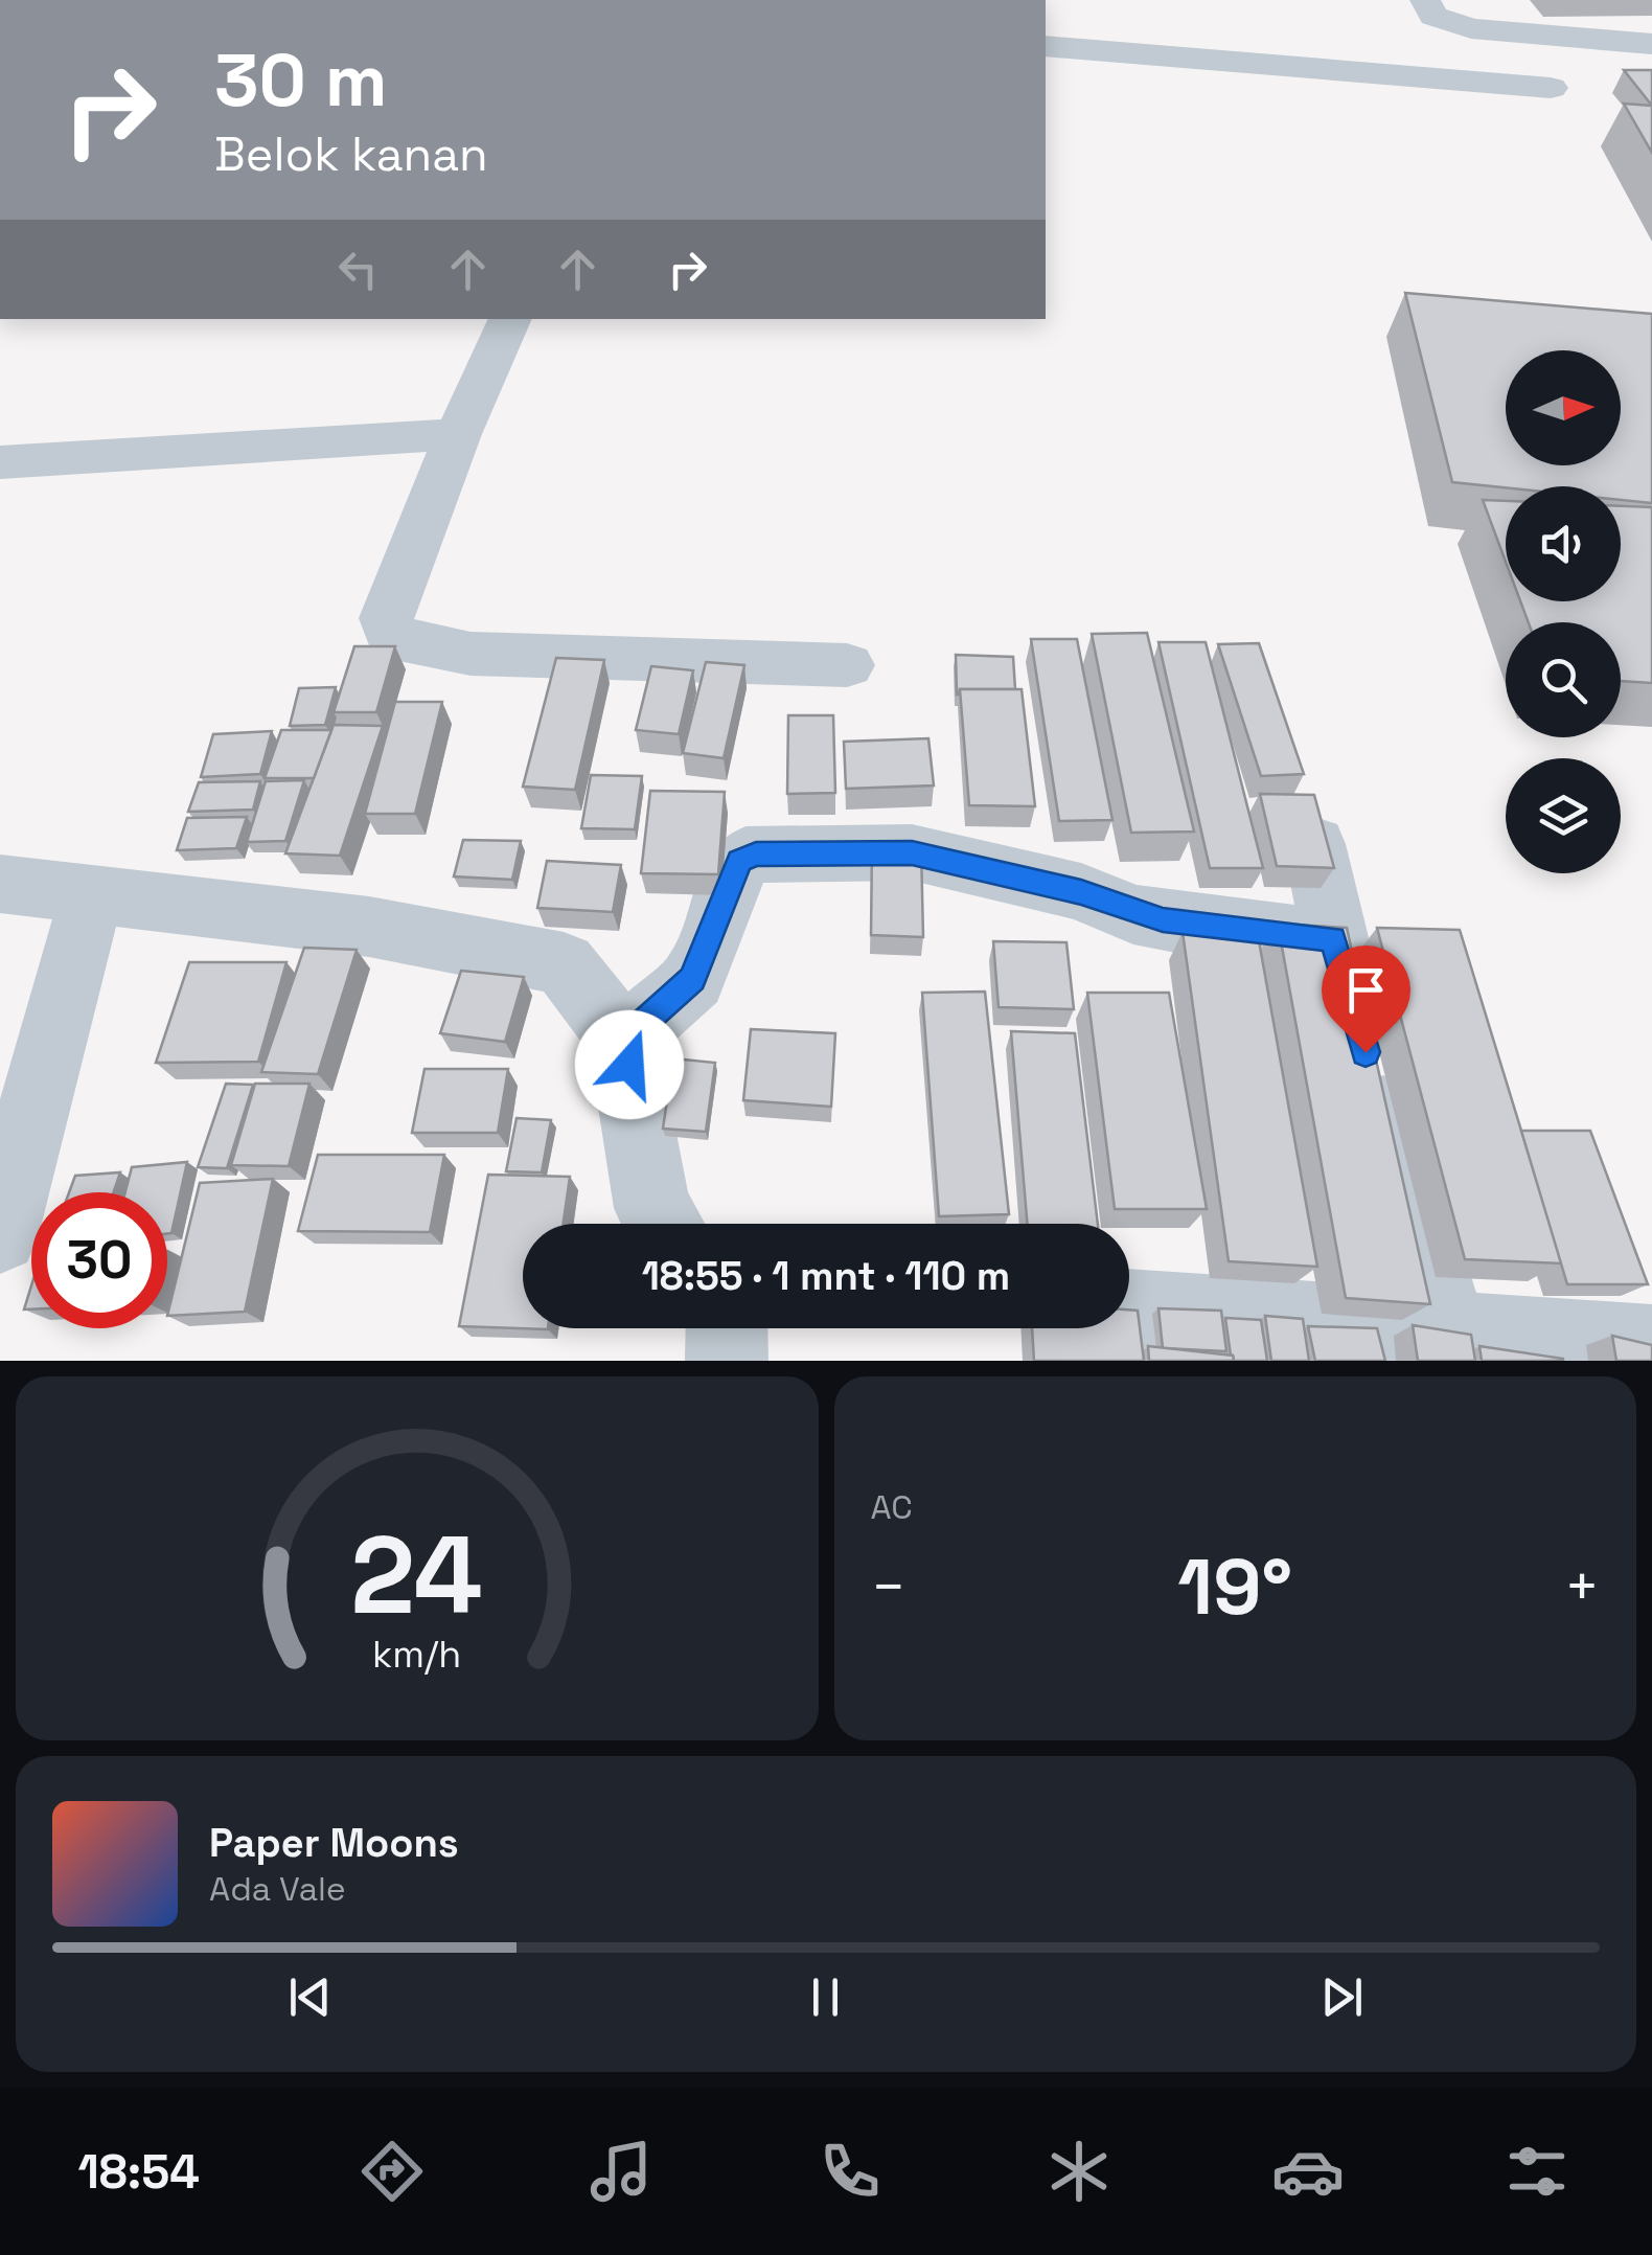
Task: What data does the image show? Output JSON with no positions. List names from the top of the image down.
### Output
{
  "north": "right",
  "page": {
    "turn": ["30 m", "Belok kanan"],
    "limit": "30",
    "trip": "18:55 · 1 mnt · 110 m",
    "tile": "AC",
    "heat": ["−", "19°", "+"],
    "song": ["Paper Moons", "Ada Vale"],
    "tabs": "18:54",
    "gauge": ["24", "km/h"]
  }
}
